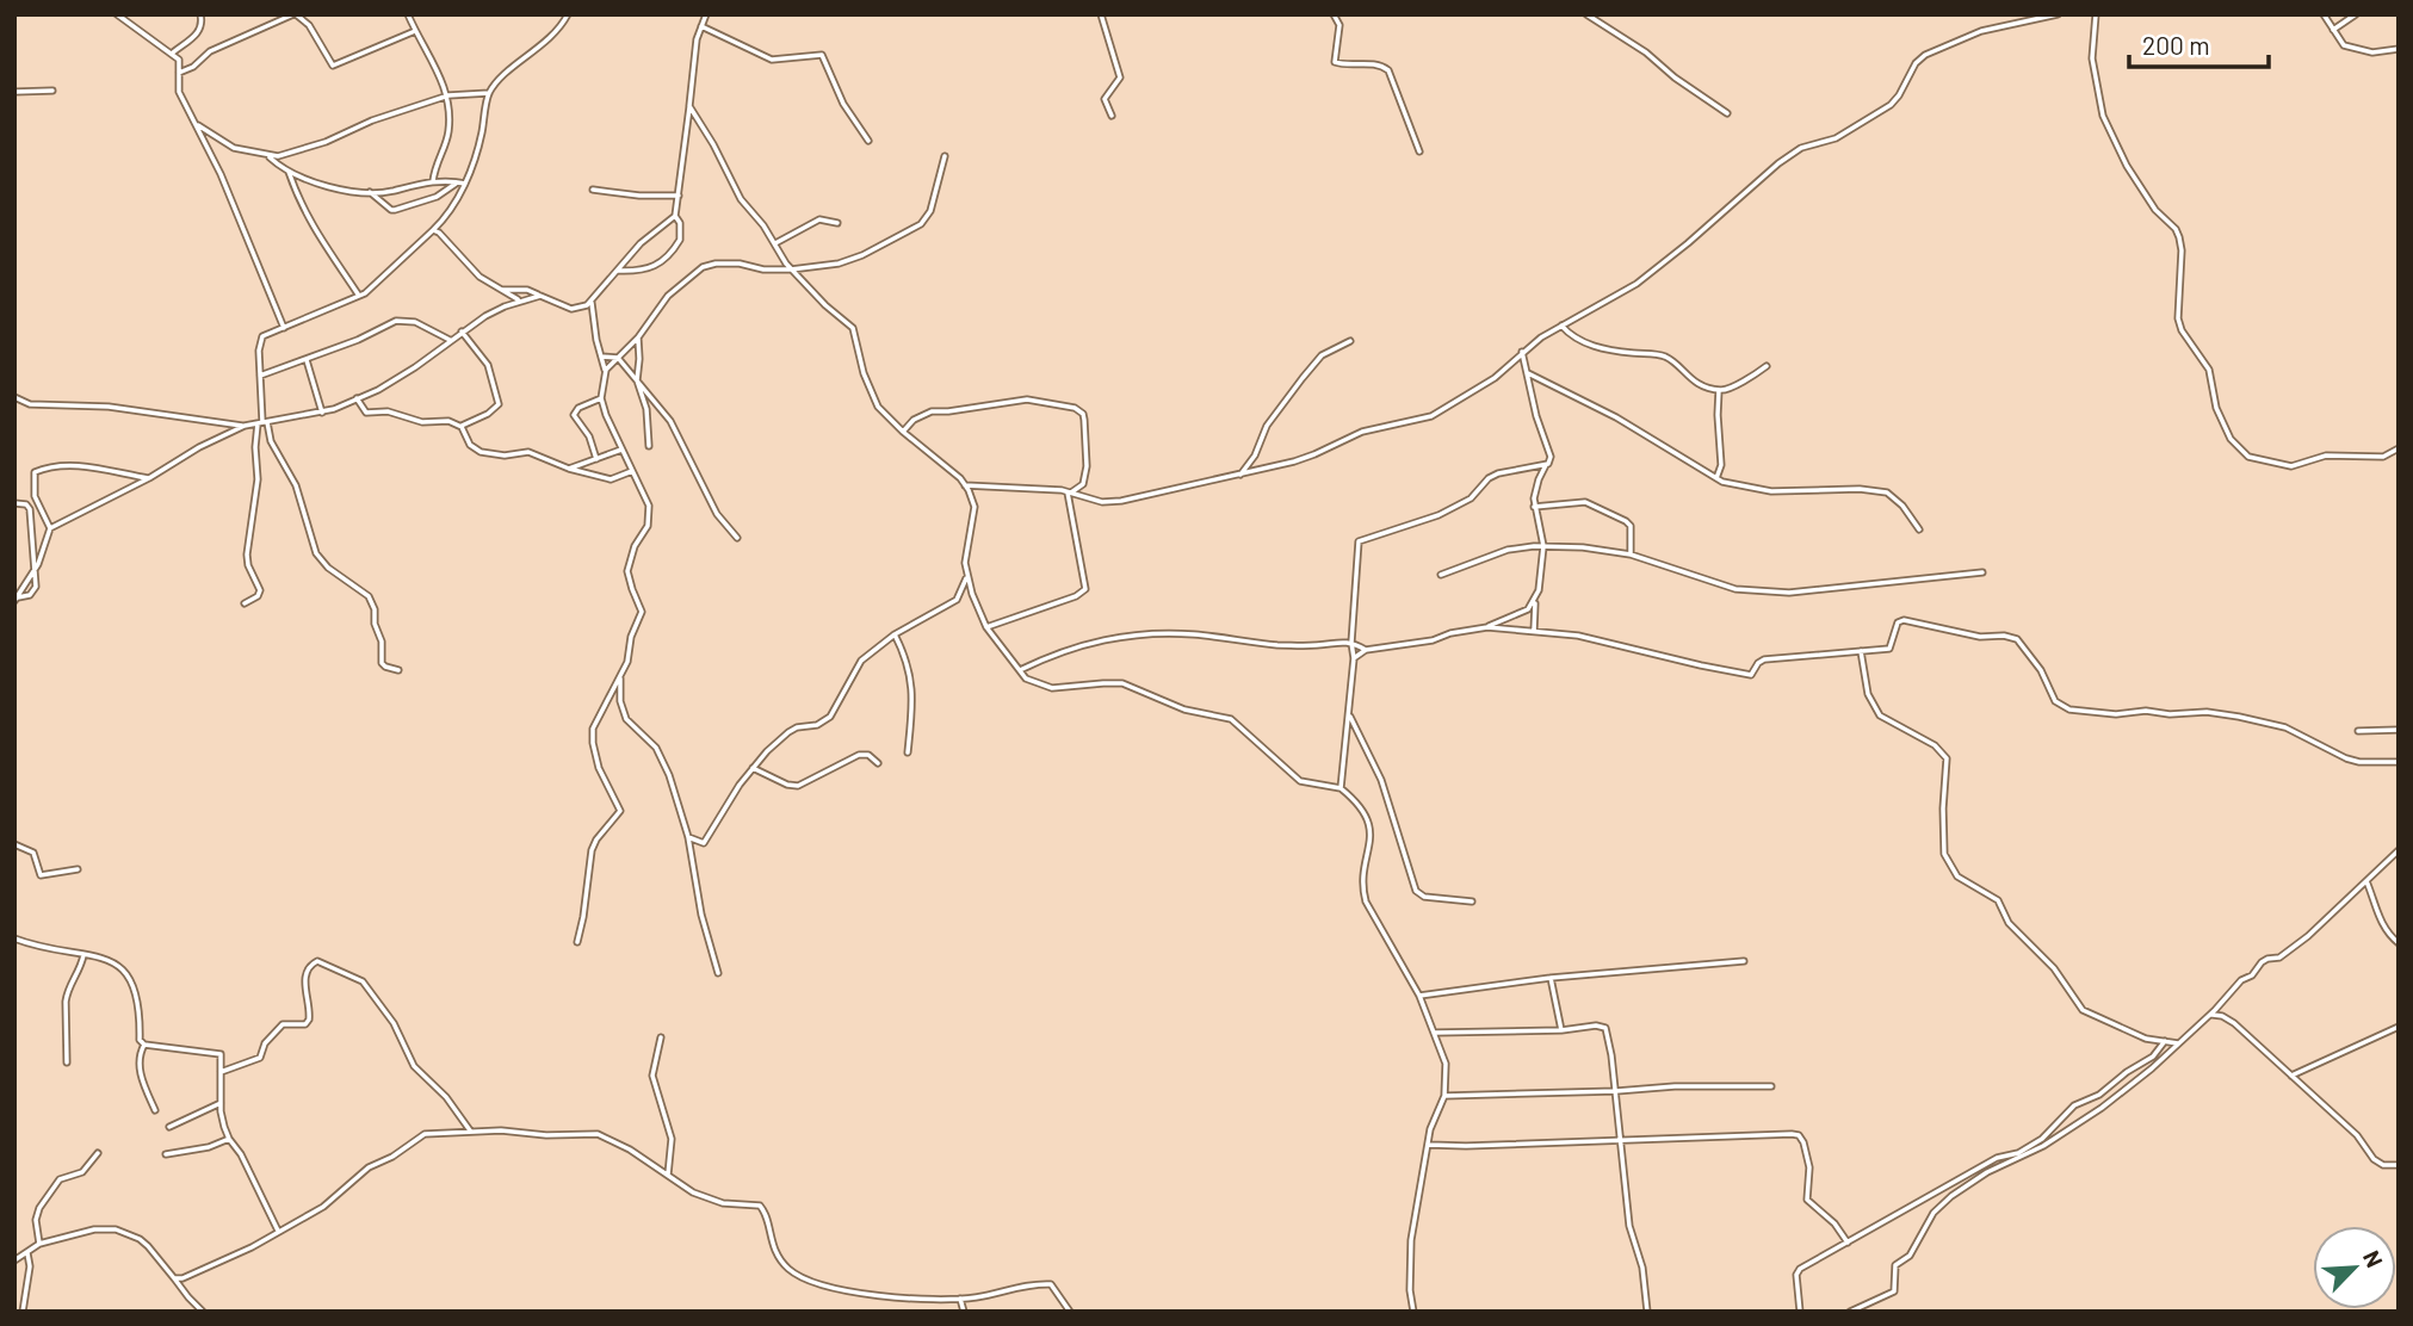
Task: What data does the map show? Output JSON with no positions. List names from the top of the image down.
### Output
{
  "scale_bar": "200 m",
  "north": "top right"
}
